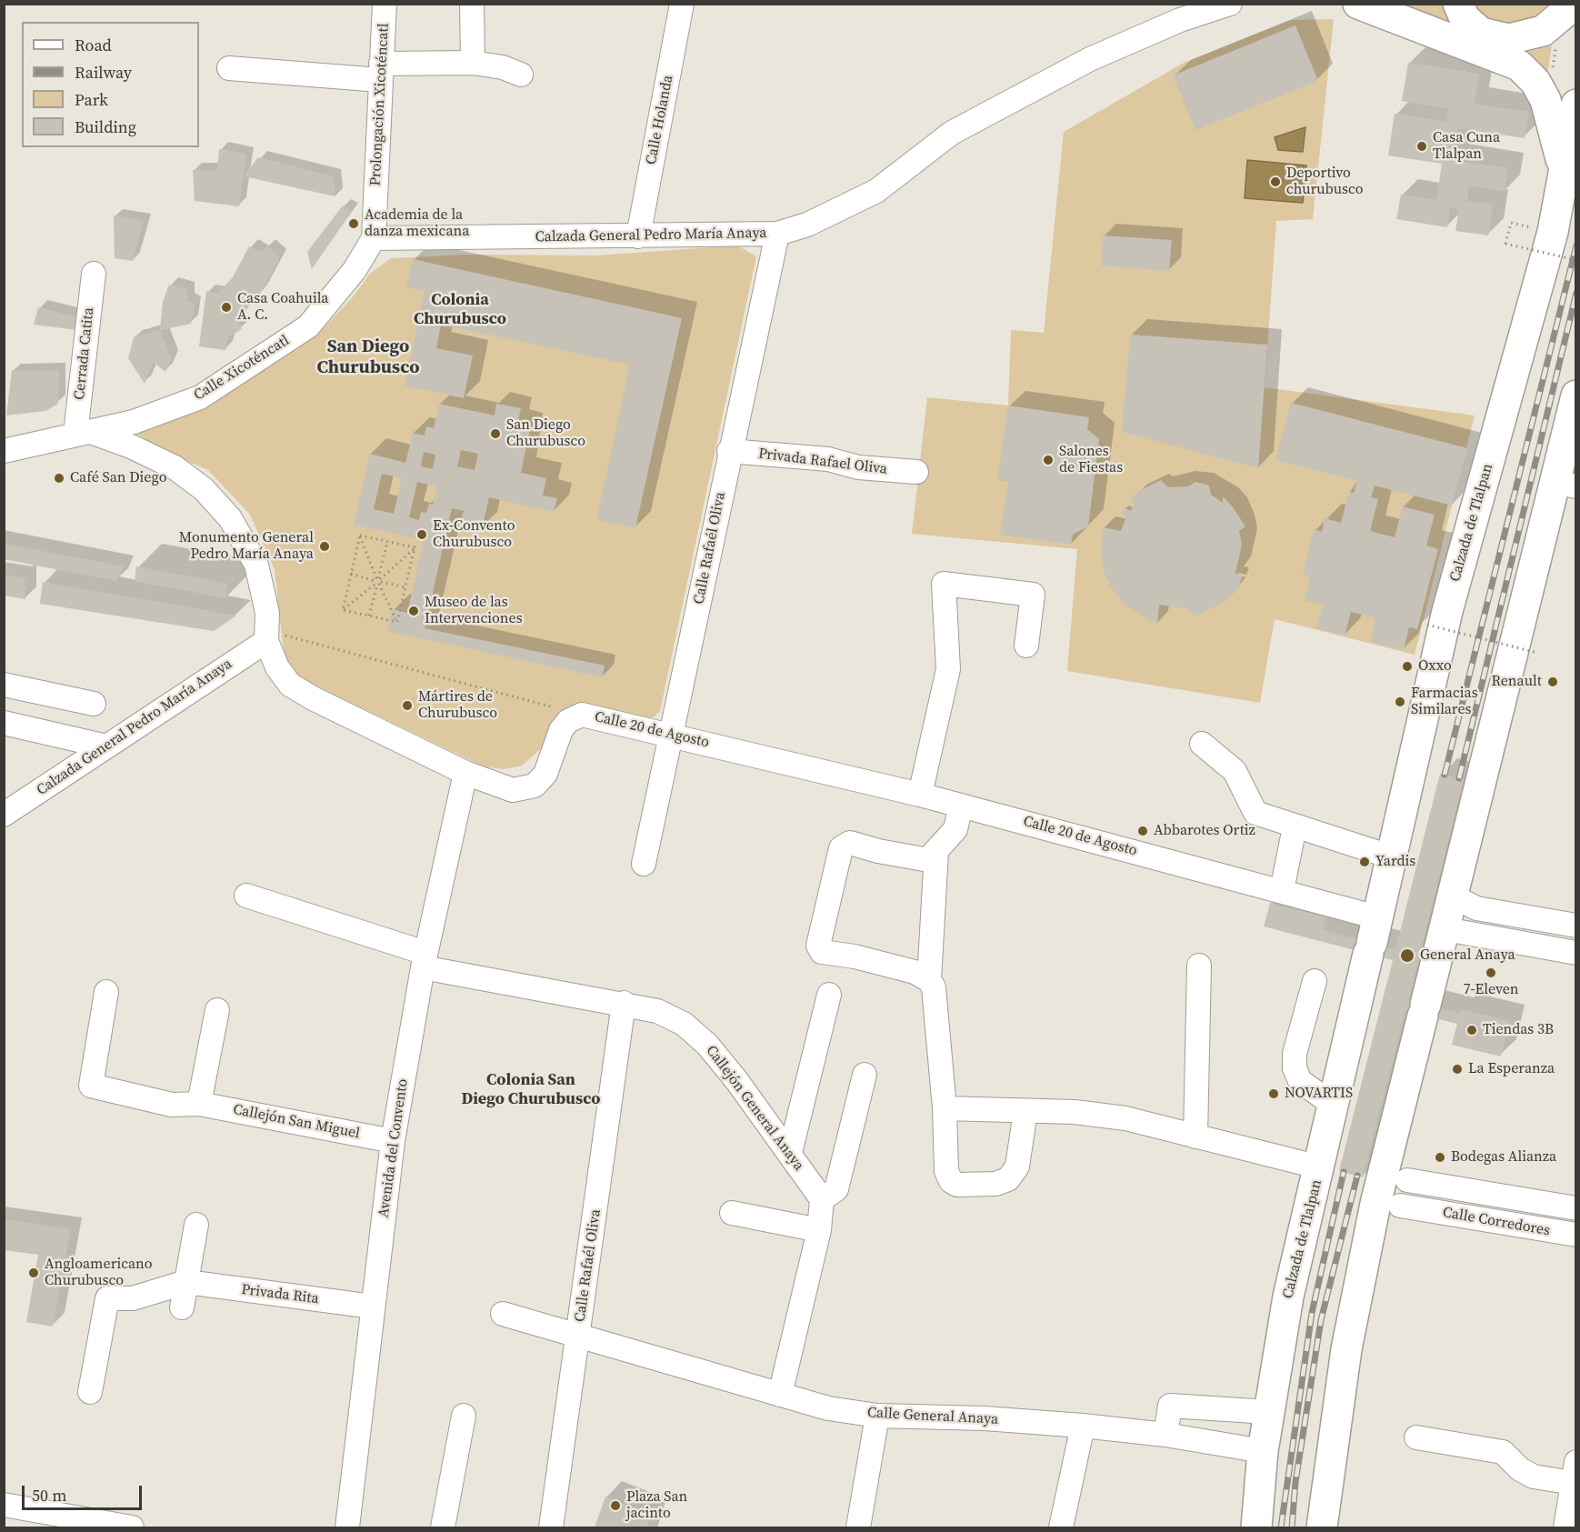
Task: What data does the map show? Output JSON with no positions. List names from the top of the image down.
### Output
{
  "streets": {
    "highway": ["Calzada de Tlalpan"],
    "street": [
      "Prolongación Xicoténcatl",
      "Calle Holanda",
      "Calzada General Pedro María Anaya",
      "Cerrada Catita",
      "Calle Xicoténcatl",
      "Privada Rafael Oliva",
      "Calle Rafaél Oliva",
      "Calle 20 de Agosto",
      "Callejón General Anaya",
      "Callejón San Miguel",
      "Avenida del Convento",
      "Calle Corredores",
      "Privada Rita",
      "Calle General Anaya"
    ]
  },
  "crossings": [
    ["Prolongación Xicoténcatl", "Calzada General Pedro María Anaya"],
    ["Prolongación Xicoténcatl", "Calle Xicoténcatl"],
    ["Calle Holanda", "Calzada General Pedro María Anaya"],
    ["Calzada General Pedro María Anaya", "Calle Xicoténcatl"],
    ["Calzada General Pedro María Anaya", "Calle Rafaél Oliva"],
    ["Calzada General Pedro María Anaya", "Calle 20 de Agosto"],
    ["Cerrada Catita", "Calle Xicoténcatl"],
    ["Cerrada Catita", "Calle 20 de Agosto"],
    ["Calle Xicoténcatl", "Calle 20 de Agosto"],
    ["Privada Rafael Oliva", "Calle Rafaél Oliva"],
    ["Calzada de Tlalpan", "Calle 20 de Agosto"],
    ["Calzada de Tlalpan", "Calle General Anaya"],
    ["Calle Rafaél Oliva", "Calle 20 de Agosto"],
    ["Calle Rafaél Oliva", "Callejón General Anaya"],
    ["Calle Rafaél Oliva", "Calle General Anaya"],
    ["Calle 20 de Agosto", "Avenida del Convento"],
    ["Callejón General Anaya", "Avenida del Convento"],
    ["Callejón San Miguel", "Avenida del Convento"],
    ["Avenida del Convento", "Privada Rita"]
  ],
  "districts": ["Colonia Churubusco", "San Diego Churubusco", "Colonia San Diego Churubusco"],
  "places": [
    "Casa Cuna Tlalpan",
    "Deportivo churubusco",
    "Academia de la danza mexicana",
    "Casa Coahuila A. C.",
    "San Diego Churubusco",
    "Salones de Fiestas",
    "Café San Diego",
    "Ex-Convento Churubusco",
    "Monumento General Pedro María Anaya",
    "Museo de las Intervenciones",
    "Oxxo",
    "Renault",
    "Farmacias Similares",
    "Mártires de Churubusco",
    "Abbarotes Ortiz",
    "Yardis",
    "General Anaya",
    "7-Eleven",
    "Tiendas 3B",
    "La Esperanza",
    "NOVARTIS",
    "Bodegas Alianza",
    "Angloamericano Churubusco",
    "Plaza San jacinto"
  ],
  "legend": [
    "Road",
    "Railway",
    "Park",
    "Building"
  ],
  "scale_bar": "50 m"
}
